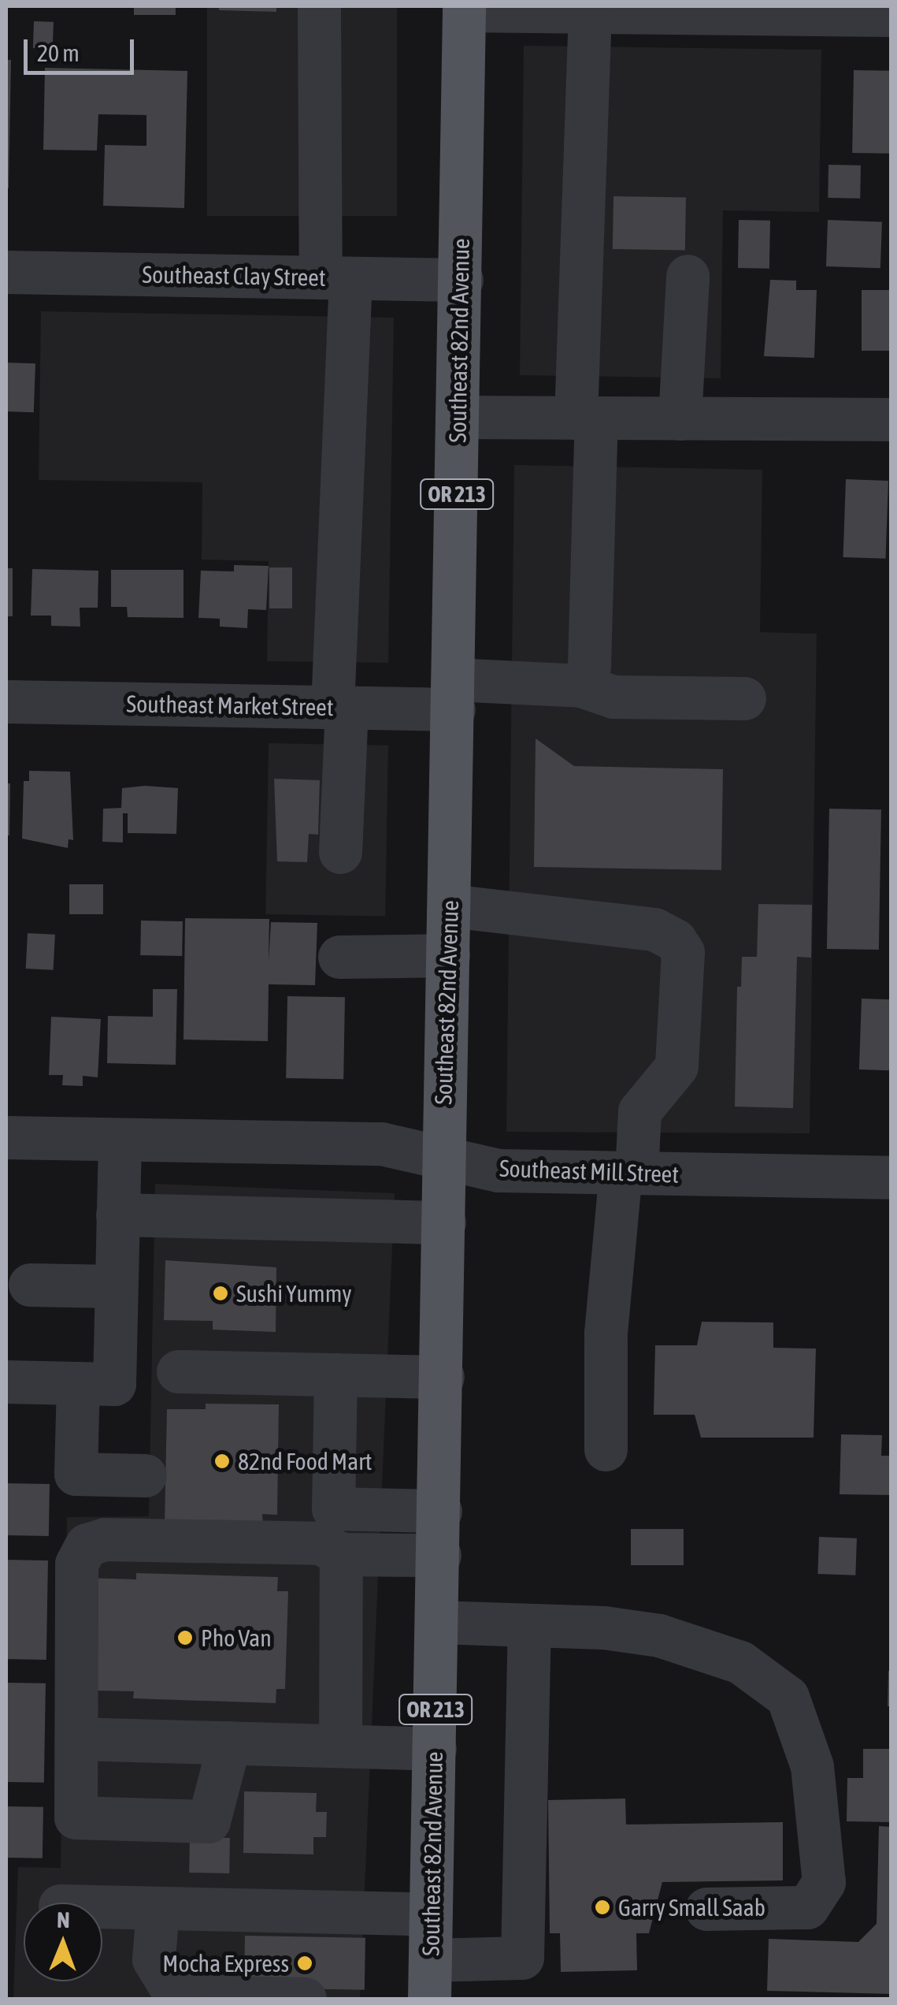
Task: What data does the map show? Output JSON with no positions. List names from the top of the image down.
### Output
{
  "streets": {
    "main road": ["Southeast 82nd Avenue", "OR 213"],
    "street": ["Southeast Clay Street", "Southeast Market Street", "Southeast Mill Street"]
  },
  "crossings": [
    ["Southeast Clay Street", "Southeast 82nd Avenue"],
    ["Southeast 82nd Avenue", "Southeast Market Street"],
    ["Southeast 82nd Avenue", "Southeast Mill Street"]
  ],
  "places": [
    "Sushi Yummy",
    "82nd Food Mart",
    "Pho Van",
    "Garry Small Saab",
    "Mocha Express"
  ],
  "scale_bar": "20 m",
  "north": "top"
}
